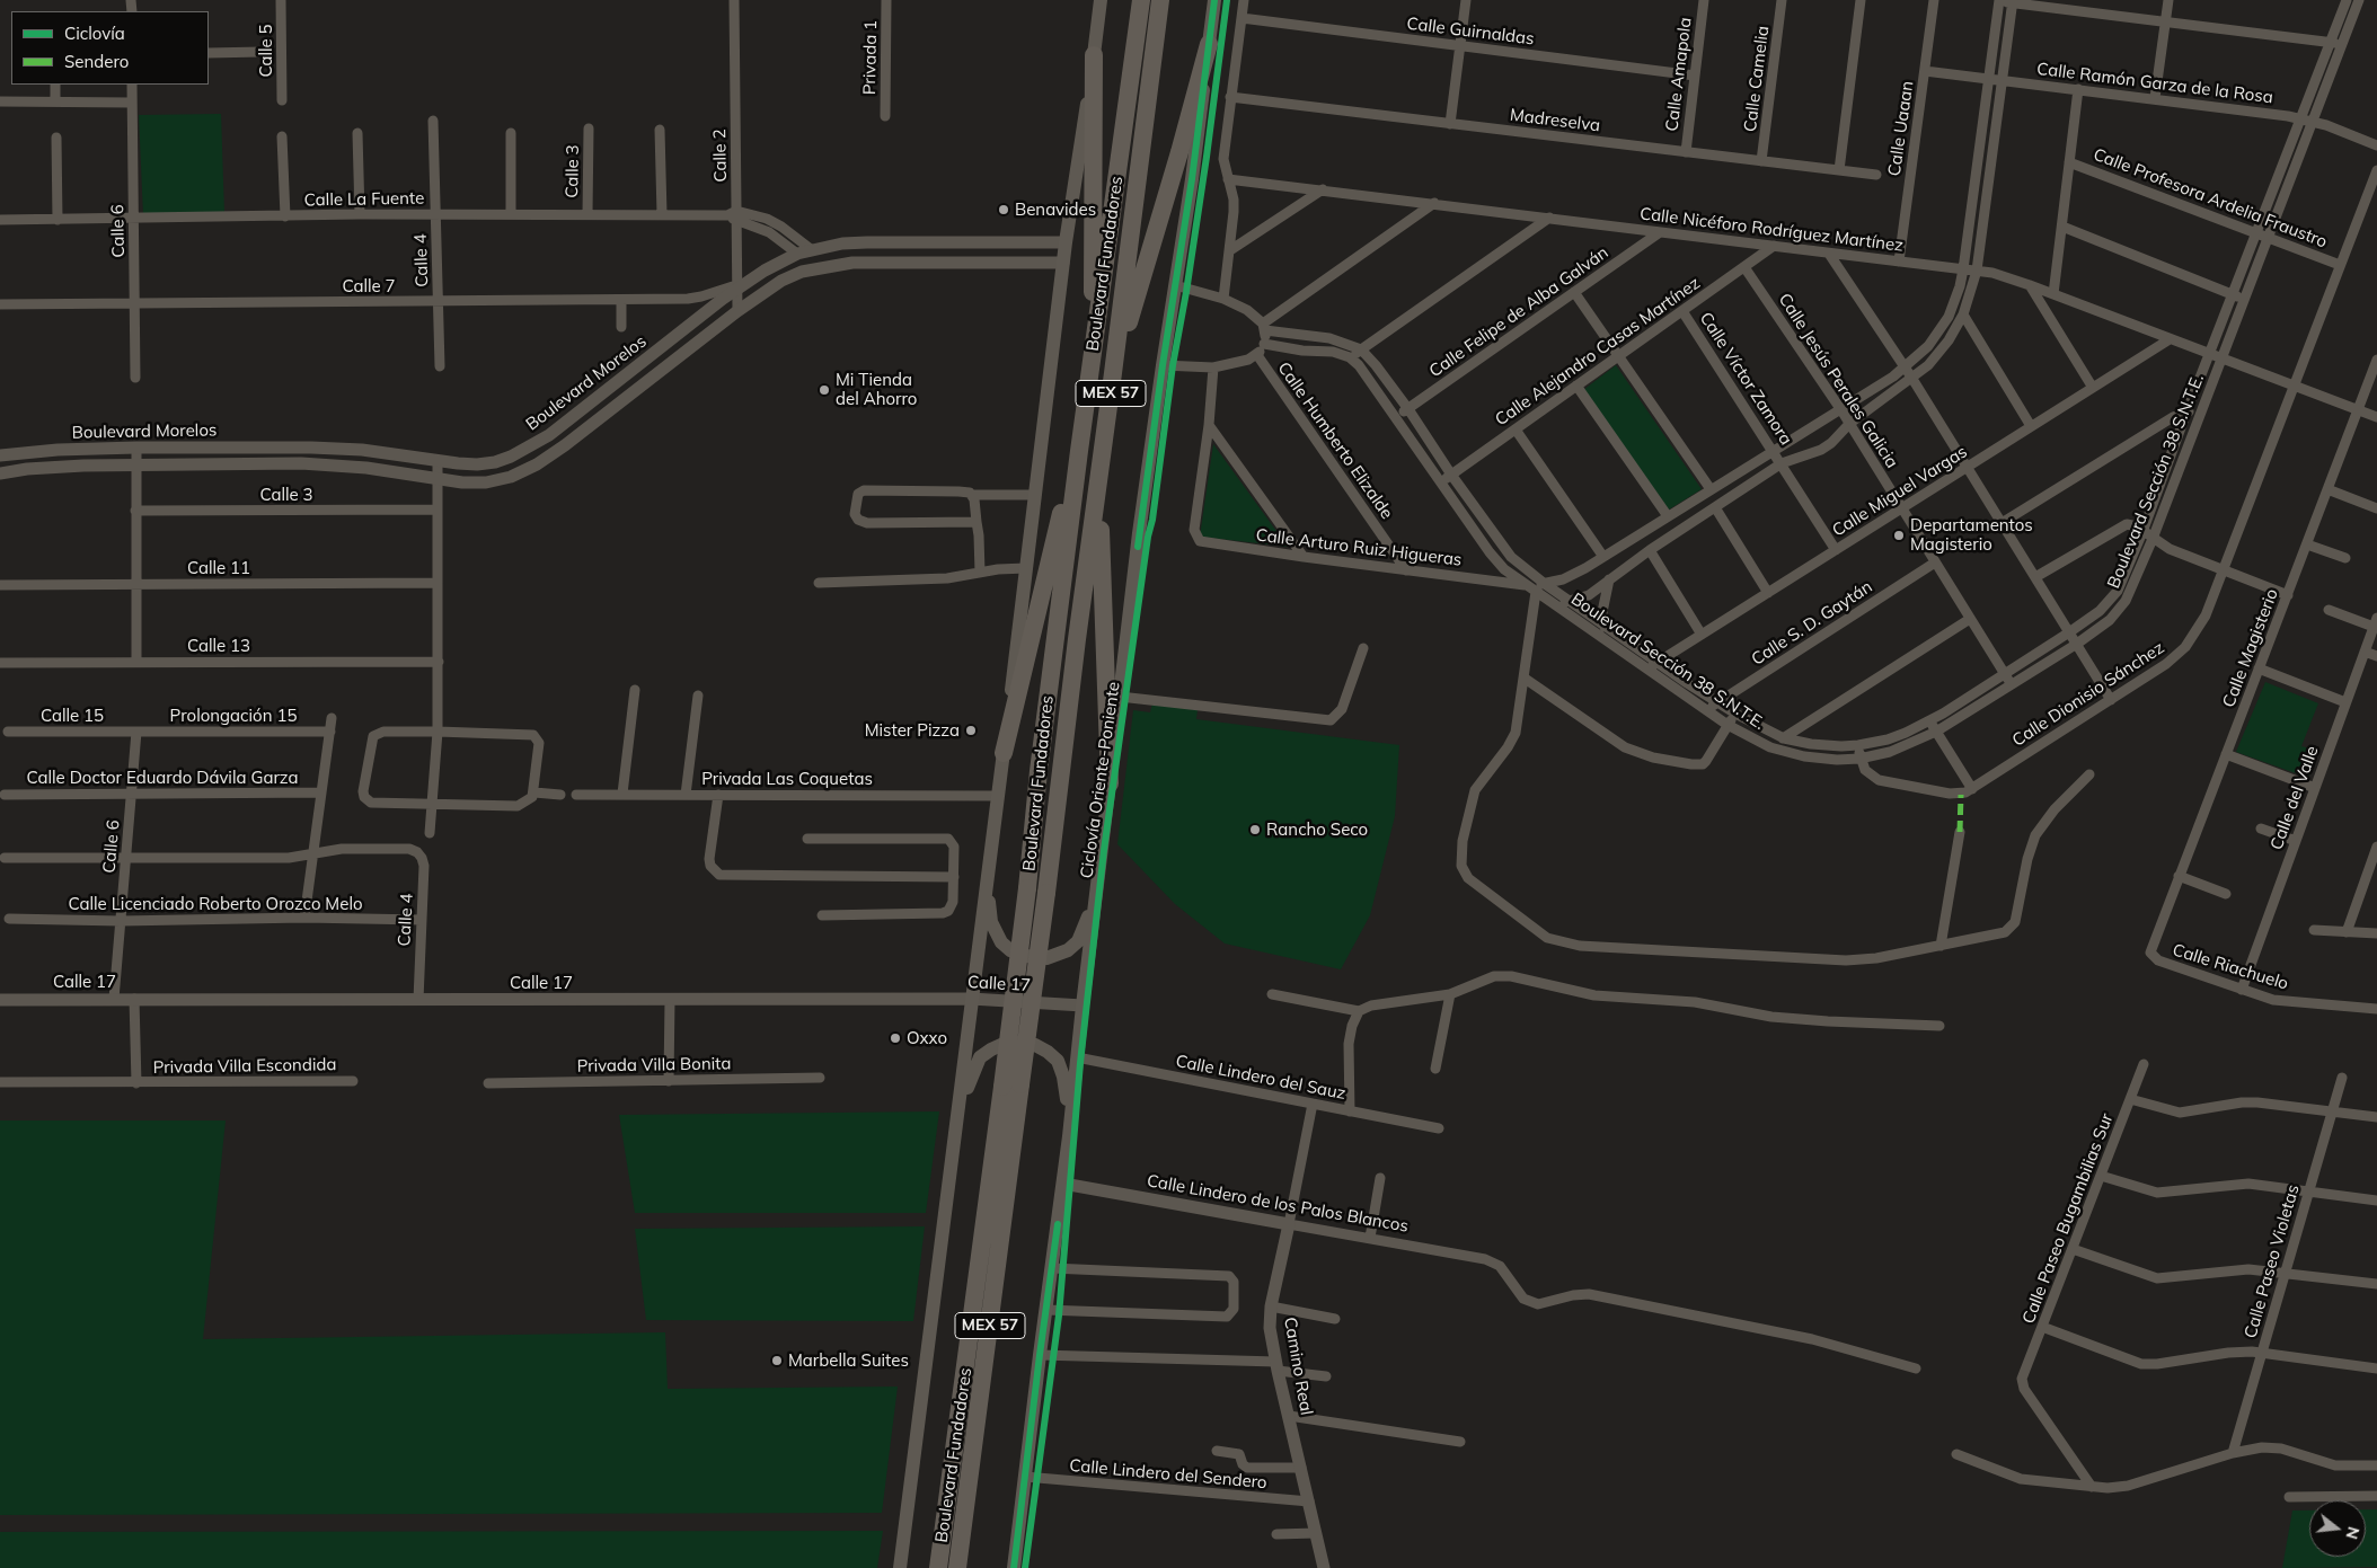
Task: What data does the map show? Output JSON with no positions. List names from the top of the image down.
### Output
{
  "streets": {
    "highway": ["Boulevard Fundadores", "MEX 57"],
    "street": [
      "Calle Guirnaldas",
      "Calle 5",
      "Privada 1",
      "Calle Amapola",
      "Calle Camelia",
      "Calle Ramón Garza de la Rosa",
      "Madreselva",
      "Calle Uaaan",
      "Calle 2",
      "Calle 3",
      "Calle Profesora Ardelia Fraustro",
      "Calle La Fuente",
      "Calle Nicéforo Rodríguez Martínez",
      "Calle 6",
      "Calle 4",
      "Calle 7",
      "Calle Felipe de Alba Galván",
      "Calle Alejandro Casas Martínez",
      "Calle Víctor Zamora",
      "Calle Jesús Perales Galicia",
      "Boulevard Morelos",
      "Calle Humberto Elizalde",
      "Boulevard Sección 38 S.N.T.E.",
      "Calle Miguel Vargas",
      "Calle Arturo Ruiz Higueras",
      "Calle 11",
      "Calle S. D. Gaytán",
      "Calle 13",
      "Calle Magisterio",
      "Calle Dionisio Sánchez",
      "Calle 15",
      "Prolongación 15",
      "Calle Doctor Eduardo Dávila Garza",
      "Privada Las Coquetas",
      "Calle del Valle",
      "Calle Licenciado Roberto Orozco Melo",
      "Calle Riachuelo",
      "Calle 17",
      "Privada Villa Bonita",
      "Privada Villa Escondida",
      "Calle Lindero del Sauz",
      "Calle Lindero de los Palos Blancos",
      "Calle Paseo Bugambilias Sur",
      "Calle Paseo Violetas",
      "Camino Real",
      "Calle Lindero del Sendero"
    ],
    "cycle path": ["Ciclovía Oriente-Poniente"]
  },
  "crossings": [
    ["Calle Guirnaldas", "Calle Amapola"],
    ["Calle Amapola", "Madreselva"],
    ["Calle Camelia", "Madreselva"],
    ["Calle Ramón Garza de la Rosa", "Calle Uaaan"],
    ["Calle Ramón Garza de la Rosa", "Boulevard Sección 38 S.N.T.E."],
    ["Calle Uaaan", "Calle Nicéforo Rodríguez Martínez"],
    ["Calle 2", "Calle La Fuente"],
    ["Calle 2", "Calle 7"],
    ["Calle 2", "Boulevard Morelos"],
    ["Calle 3", "Calle La Fuente"],
    ["Calle Profesora Ardelia Fraustro", "Boulevard Sección 38 S.N.T.E."],
    ["Calle Profesora Ardelia Fraustro", "Calle Dionisio Sánchez"],
    ["Calle La Fuente", "Calle 6"],
    ["Calle La Fuente", "Calle 4"],
    ["Calle La Fuente", "Boulevard Morelos"],
    ["Calle Nicéforo Rodríguez Martínez", "Calle Felipe de Alba Galván"],
    ["Calle Nicéforo Rodríguez Martínez", "Calle Alejandro Casas Martínez"],
    ["Calle Nicéforo Rodríguez Martínez", "Boulevard Sección 38 S.N.T.E."],
    ["Calle Nicéforo Rodríguez Martínez", "Calle Miguel Vargas"],
    ["Calle Nicéforo Rodríguez Martínez", "Calle Magisterio"],
    ["Calle Nicéforo Rodríguez Martínez", "Calle Dionisio Sánchez"],
    ["Calle 6", "Calle 7"],
    ["Calle 6", "Calle 15"],
    ["Calle 6", "Prolongación 15"],
    ["Calle 6", "Calle Doctor Eduardo Dávila Garza"],
    ["Calle 6", "Calle Licenciado Roberto Orozco Melo"],
    ["Calle 6", "Calle 17"],
    ["Calle 4", "Calle 7"],
    ["Calle 4", "Calle Licenciado Roberto Orozco Melo"],
    ["Calle 4", "Calle 17"],
    ["Calle 7", "Boulevard Morelos"],
    ["Calle Felipe de Alba Galván", "Boulevard Sección 38 S.N.T.E."],
    ["Calle Alejandro Casas Martínez", "Calle Víctor Zamora"],
    ["Calle Alejandro Casas Martínez", "Calle Jesús Perales Galicia"],
    ["Calle Alejandro Casas Martínez", "Boulevard Sección 38 S.N.T.E."],
    ["Calle Víctor Zamora", "Boulevard Sección 38 S.N.T.E."],
    ["Calle Víctor Zamora", "Calle Miguel Vargas"],
    ["Calle Jesús Perales Galicia", "Boulevard Sección 38 S.N.T.E."],
    ["Calle Jesús Perales Galicia", "Calle Miguel Vargas"],
    ["Calle Jesús Perales Galicia", "Calle S. D. Gaytán"],
    ["Calle Humberto Elizalde", "Calle Arturo Ruiz Higueras"],
    ["Boulevard Sección 38 S.N.T.E.", "Calle Miguel Vargas"],
    ["Boulevard Sección 38 S.N.T.E.", "Calle Arturo Ruiz Higueras"],
    ["Boulevard Sección 38 S.N.T.E.", "Calle S. D. Gaytán"],
    ["Boulevard Sección 38 S.N.T.E.", "Calle Dionisio Sánchez"],
    ["Calle Magisterio", "Calle Riachuelo"],
    ["Calle 15", "Prolongación 15"],
    ["Calle del Valle", "Calle Riachuelo"],
    ["Calle 17", "Privada Villa Escondida"],
    ["Calle Lindero del Sauz", "Camino Real"],
    ["Calle Lindero de los Palos Blancos", "Camino Real"],
    ["Camino Real", "Calle Lindero del Sendero"]
  ],
  "places": [
    "Benavides",
    "Mi Tienda del Ahorro",
    "Departamentos Magisterio",
    "Mister Pizza",
    "Rancho Seco",
    "Oxxo",
    "Marbella Suites"
  ],
  "legend": ["Ciclovía", "Sendero"],
  "north": "right"
}
